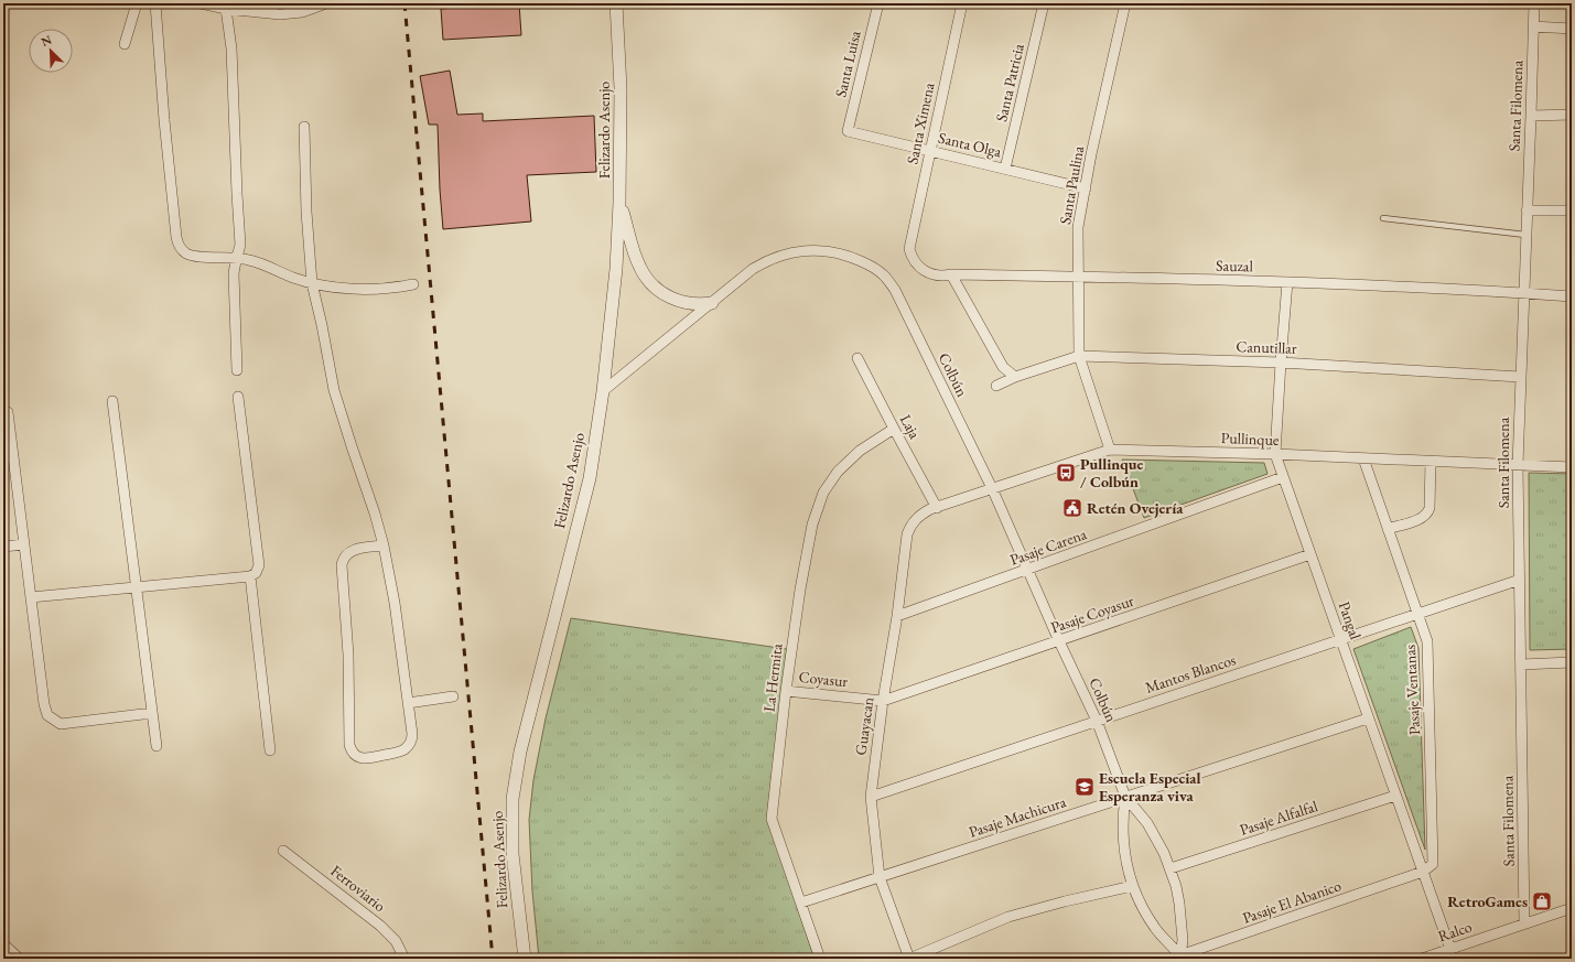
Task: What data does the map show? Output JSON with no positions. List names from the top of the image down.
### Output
{
  "streets": {
    "street": [
      "Santa Luisa",
      "Santa Patricia",
      "Santa Filomena",
      "Santa Ximena",
      "Felizardo Asenjo",
      "Santa Olga",
      "Santa Paulina",
      "Sauzal",
      "Canutillar",
      "Colbún",
      "Laja",
      "Pullinque",
      "Pasaje Carena",
      "Pasaje Coyasur",
      "Pangal",
      "Mantos Blancos",
      "La Hermita",
      "Coyasur",
      "Pasaje Ventanas",
      "Guayacan",
      "Pasaje Machicura",
      "Pasaje Alfalfal",
      "Ferroviario",
      "Pasaje El Abanico",
      "Ralco"
    ]
  },
  "crossings": [
    ["Santa Luisa", "Santa Olga"],
    ["Santa Patricia", "Santa Olga"],
    ["Santa Filomena", "Sauzal"],
    ["Santa Filomena", "Canutillar"],
    ["Santa Filomena", "Pullinque"],
    ["Santa Filomena", "Mantos Blancos"],
    ["Santa Filomena", "Ralco"],
    ["Santa Ximena", "Santa Olga"],
    ["Santa Ximena", "Sauzal"],
    ["Felizardo Asenjo", "Colbún"],
    ["Santa Olga", "Santa Paulina"],
    ["Santa Paulina", "Sauzal"],
    ["Santa Paulina", "Canutillar"],
    ["Santa Paulina", "Pullinque"],
    ["Sauzal", "Pangal"],
    ["Canutillar", "Pangal"],
    ["Colbún", "Pullinque"],
    ["Colbún", "Pasaje Carena"],
    ["Colbún", "Pasaje Coyasur"],
    ["Colbún", "Mantos Blancos"],
    ["Colbún", "Pasaje Machicura"],
    ["Colbún", "Pasaje Alfalfal"],
    ["Colbún", "Pasaje El Abanico"],
    ["Laja", "Pullinque"],
    ["Laja", "La Hermita"],
    ["Laja", "Guayacan"],
    ["Pullinque", "Pangal"],
    ["Pullinque", "Pasaje Ventanas"],
    ["Pullinque", "Guayacan"],
    ["Pasaje Carena", "Pangal"],
    ["Pasaje Carena", "Guayacan"],
    ["Pasaje Coyasur", "Pangal"],
    ["Pasaje Coyasur", "Coyasur"],
    ["Pasaje Coyasur", "Guayacan"],
    ["Pangal", "Mantos Blancos"],
    ["Pangal", "Pasaje Ventanas"],
    ["Pangal", "Pasaje Machicura"],
    ["Pangal", "Pasaje Alfalfal"],
    ["Pangal", "Pasaje El Abanico"],
    ["Pangal", "Ralco"],
    ["Mantos Blancos", "Pasaje Ventanas"],
    ["Mantos Blancos", "Guayacan"],
    ["La Hermita", "Coyasur"],
    ["La Hermita", "Pasaje Machicura"],
    ["Coyasur", "Guayacan"],
    ["Pasaje Ventanas", "Pasaje El Abanico"],
    ["Guayacan", "Pasaje Machicura"]
  ],
  "places": {
    "bus stop": ["Pullinque / Colbún"],
    "public building": ["Retén Ovejería"],
    "school or university": ["Escuela Especial Esperanza viva"],
    "shop": ["RetroGames"]
  },
  "north": "top left"
}
